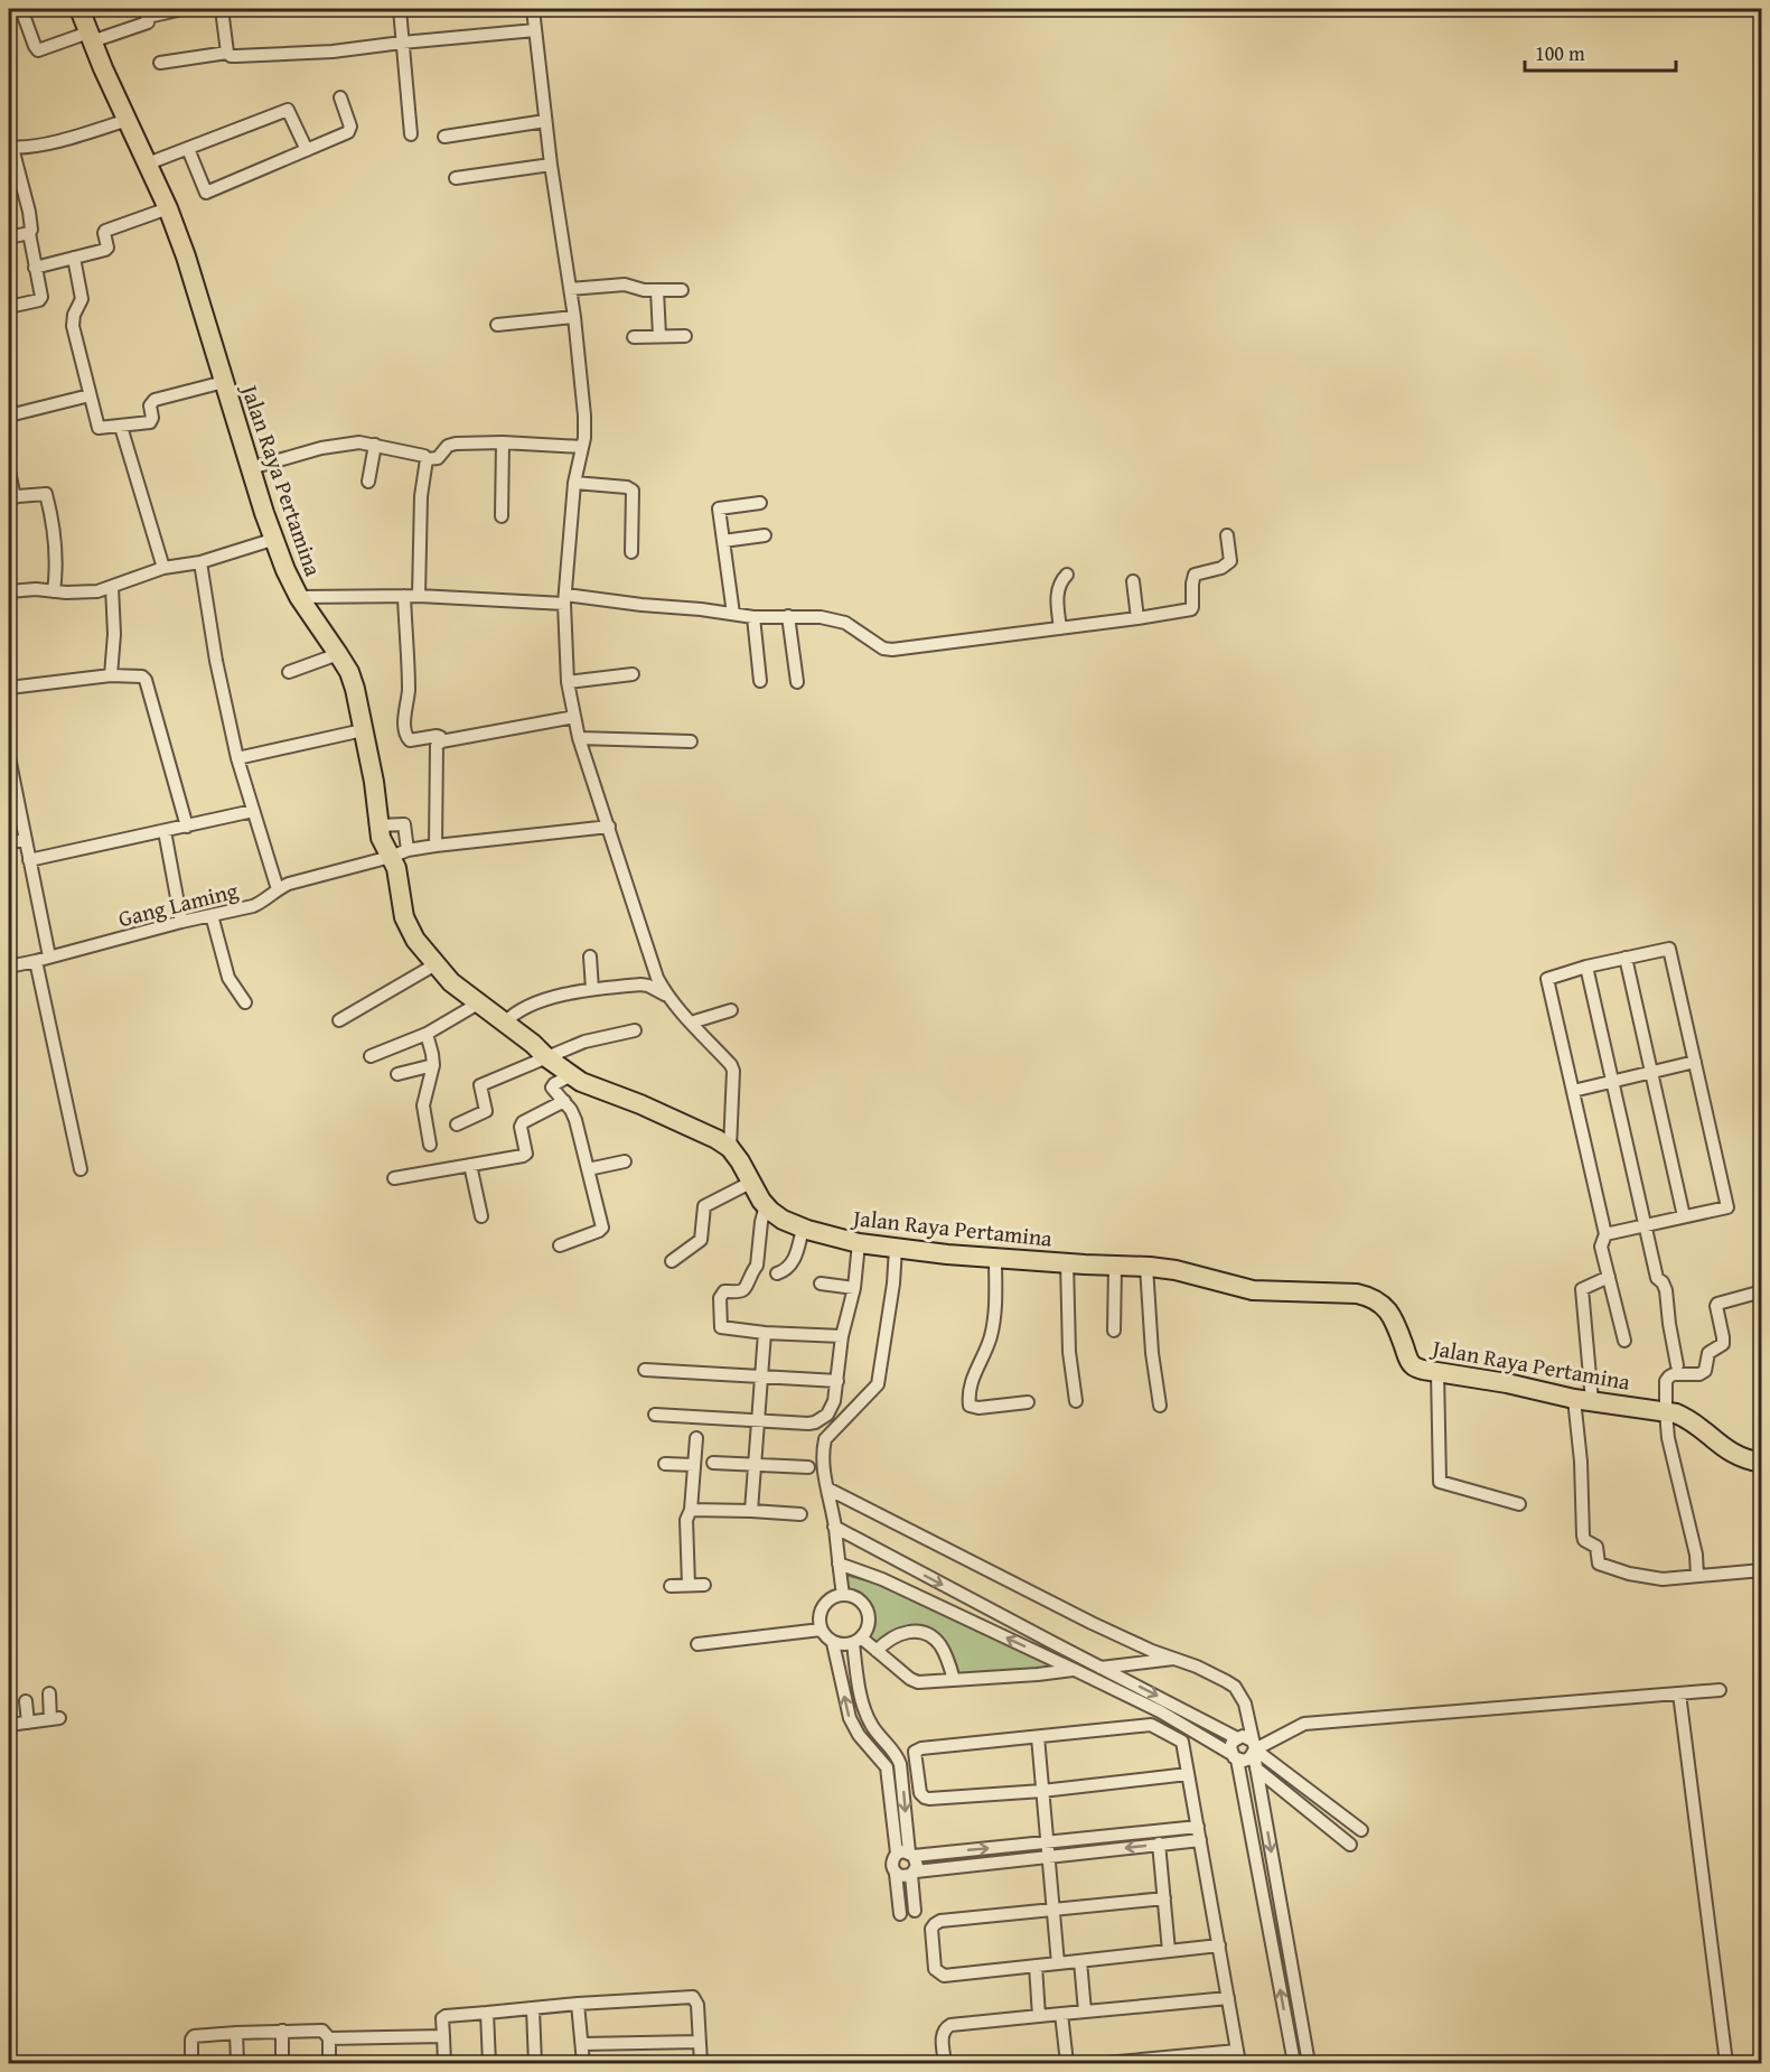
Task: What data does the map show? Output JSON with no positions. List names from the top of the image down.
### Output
{
  "streets": {
    "main road": ["Jalan Raya Pertamina"],
    "street": ["Gang Laming"]
  },
  "crossings": [
    ["Jalan Raya Pertamina", "Gang Laming"]
  ],
  "scale_bar": "100 m"
}
